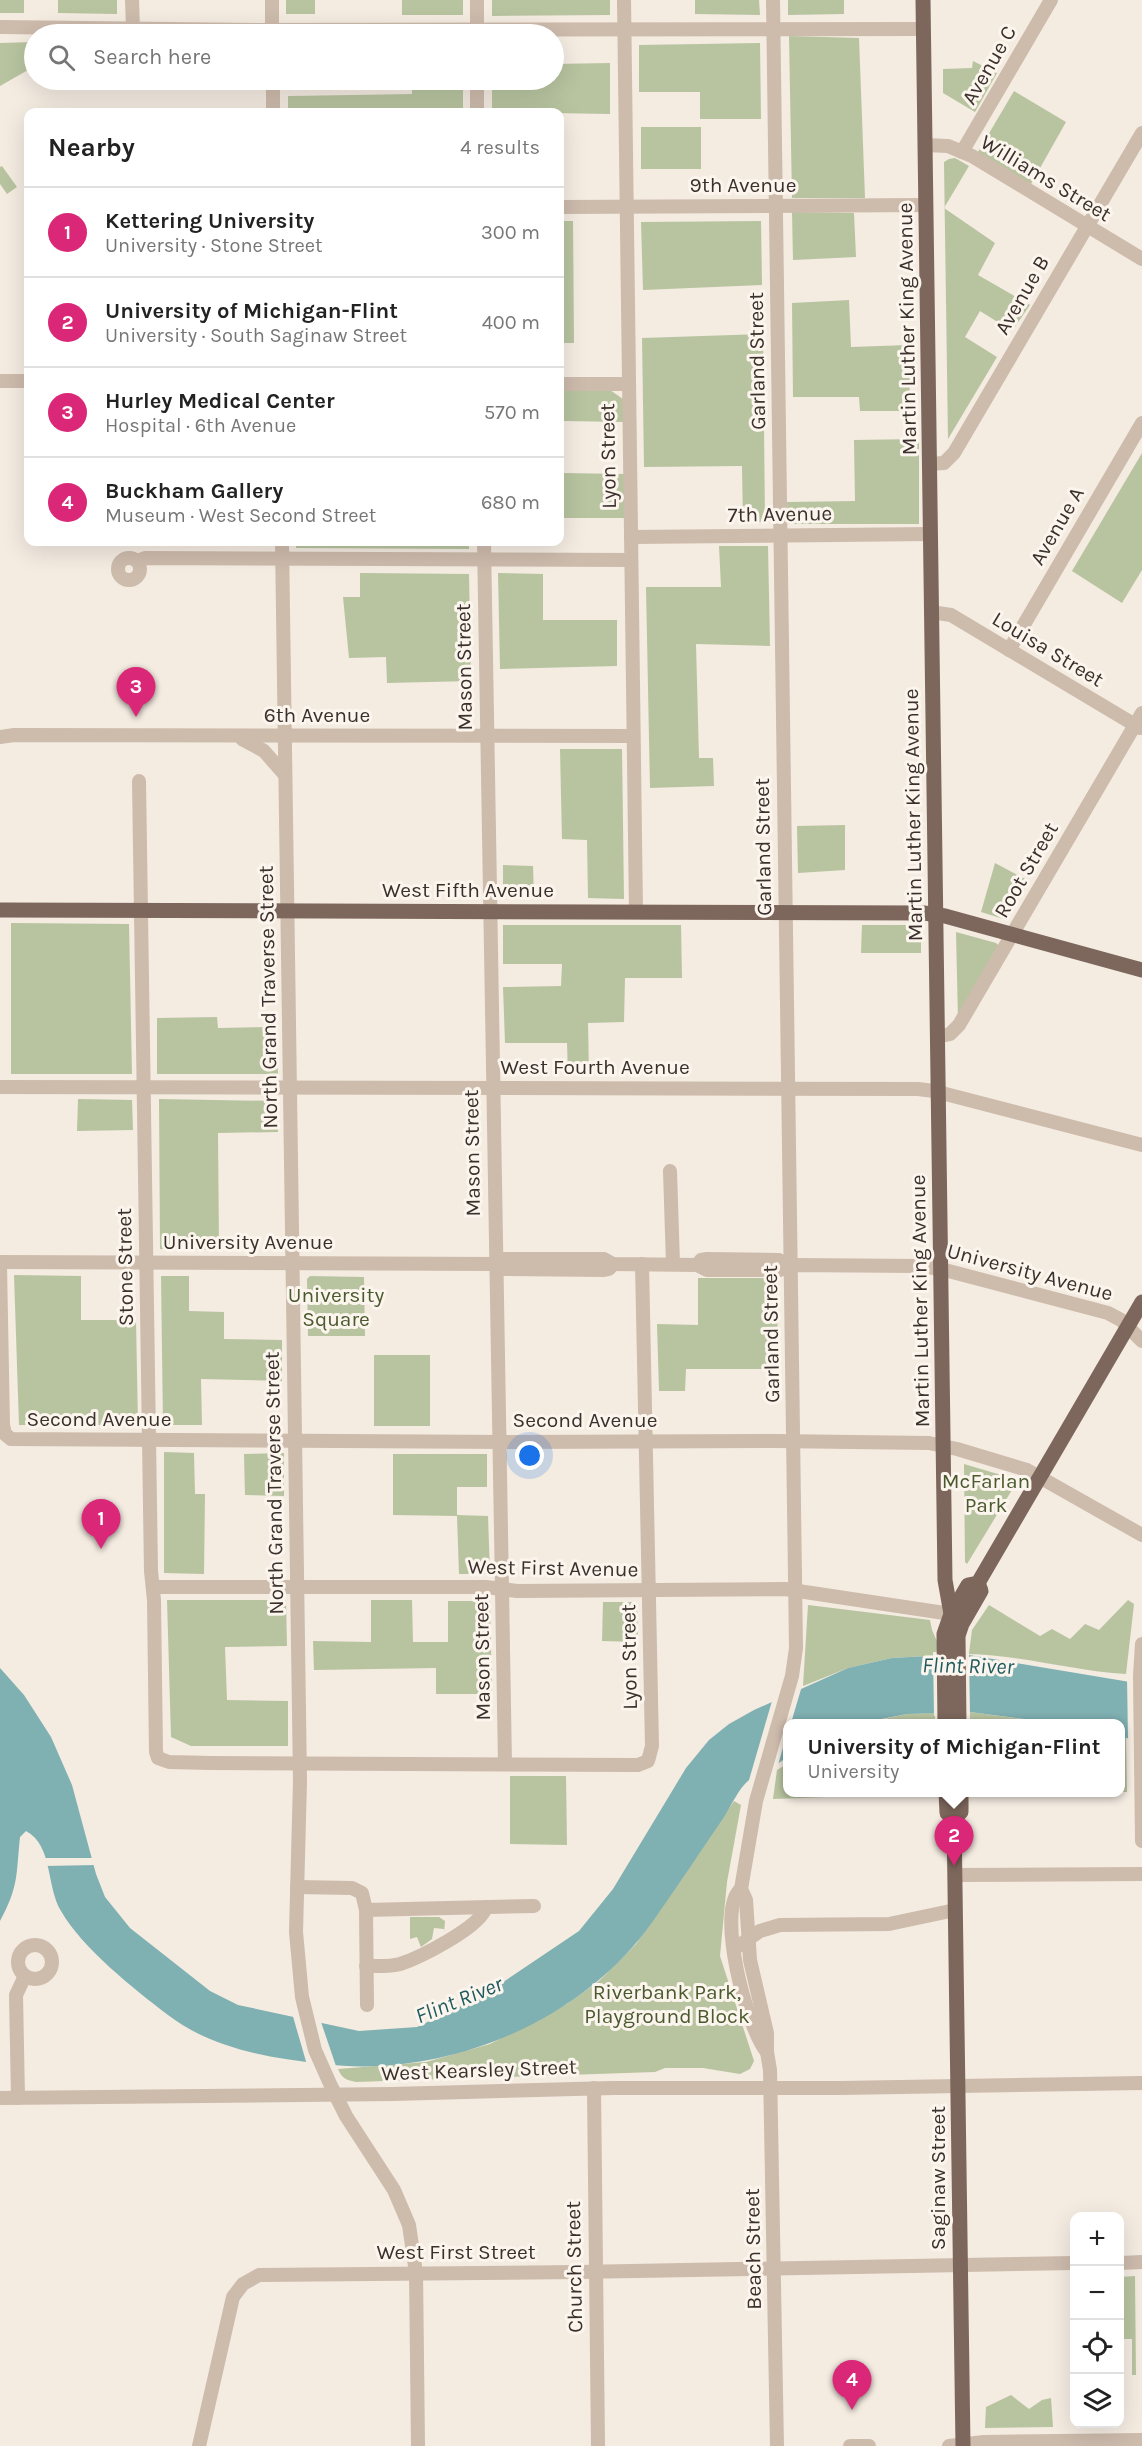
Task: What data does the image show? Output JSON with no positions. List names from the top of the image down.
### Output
{
  "streets": {
    "main road": ["Martin Luther King Avenue", "West Fifth Avenue", "Saginaw Street"],
    "street": [
      "Avenue C",
      "Williams Street",
      "9th Avenue",
      "Avenue B",
      "Garland Street",
      "Lyon Street",
      "7th Avenue",
      "Avenue A",
      "Louisa Street",
      "Mason Street",
      "6th Avenue",
      "Root Street",
      "North Grand Traverse Street",
      "West Fourth Avenue",
      "University Avenue",
      "Stone Street",
      "Second Avenue",
      "West First Avenue",
      "West Kearsley Street",
      "Beach Street",
      "West First Street",
      "Church Street"
    ]
  },
  "crossings": [
    ["Avenue C", "Williams Street"],
    ["Williams Street", "Avenue B"],
    ["Williams Street", "Martin Luther King Avenue"],
    ["9th Avenue", "Martin Luther King Avenue"],
    ["9th Avenue", "Garland Street"],
    ["9th Avenue", "Lyon Street"],
    ["Avenue B", "Martin Luther King Avenue"],
    ["Martin Luther King Avenue", "7th Avenue"],
    ["Martin Luther King Avenue", "Louisa Street"],
    ["Martin Luther King Avenue", "Root Street"],
    ["Martin Luther King Avenue", "West Fifth Avenue"],
    ["Martin Luther King Avenue", "West Fourth Avenue"],
    ["Martin Luther King Avenue", "University Avenue"],
    ["Martin Luther King Avenue", "Second Avenue"],
    ["Martin Luther King Avenue", "West First Avenue"],
    ["Garland Street", "7th Avenue"],
    ["Garland Street", "West Fifth Avenue"],
    ["Garland Street", "West Fourth Avenue"],
    ["Garland Street", "University Avenue"],
    ["Garland Street", "Second Avenue"],
    ["Garland Street", "West First Avenue"],
    ["Garland Street", "Beach Street"],
    ["Lyon Street", "7th Avenue"],
    ["Lyon Street", "Mason Street"],
    ["Lyon Street", "6th Avenue"],
    ["Lyon Street", "West Fifth Avenue"],
    ["Lyon Street", "University Avenue"],
    ["Lyon Street", "Second Avenue"],
    ["Lyon Street", "West First Avenue"],
    ["Avenue A", "Louisa Street"],
    ["Louisa Street", "Root Street"],
    ["Mason Street", "6th Avenue"],
    ["Mason Street", "West Fifth Avenue"],
    ["Mason Street", "West Fourth Avenue"],
    ["Mason Street", "University Avenue"],
    ["Mason Street", "Second Avenue"],
    ["Mason Street", "West First Avenue"],
    ["6th Avenue", "North Grand Traverse Street"],
    ["Root Street", "West Fifth Avenue"],
    ["West Fifth Avenue", "North Grand Traverse Street"],
    ["West Fifth Avenue", "Stone Street"],
    ["North Grand Traverse Street", "West Fourth Avenue"],
    ["North Grand Traverse Street", "University Avenue"],
    ["North Grand Traverse Street", "Stone Street"],
    ["North Grand Traverse Street", "Second Avenue"],
    ["North Grand Traverse Street", "West First Avenue"],
    ["North Grand Traverse Street", "West Kearsley Street"],
    ["North Grand Traverse Street", "West First Street"],
    ["West Fourth Avenue", "Stone Street"],
    ["University Avenue", "Stone Street"],
    ["University Avenue", "Second Avenue"],
    ["Stone Street", "Second Avenue"],
    ["Stone Street", "West First Avenue"],
    ["West Kearsley Street", "Saginaw Street"],
    ["West Kearsley Street", "Beach Street"],
    ["West Kearsley Street", "Church Street"],
    ["Saginaw Street", "West First Street"],
    ["Beach Street", "West First Street"],
    ["West First Street", "Church Street"]
  ],
  "water": ["Flint River"],
  "parks": ["University Square", "McFarlan Park", "Riverbank Park, Playground Block"],
  "page": {
    "search": "Search here",
    "heading": ["Nearby", "4 results"],
    "list": [
      {
        "mark": "1",
        "name": "Kettering University",
        "note": "University · Stone Street",
        "value": "300 m"
      },
      {
        "mark": "2",
        "name": "University of Michigan-Flint",
        "note": "University · South Saginaw Street",
        "value": "400 m"
      },
      {
        "mark": "3",
        "name": "Hurley Medical Center",
        "note": "Hospital · 6th Avenue",
        "value": "570 m"
      },
      {
        "mark": "4",
        "name": "Buckham Gallery",
        "note": "Museum · West Second Street",
        "value": "680 m"
      }
    ],
    "pins": [
      "3",
      "1",
      "2",
      "4"
    ],
    "popup": ["University of Michigan-Flint", "University"],
    "map_buttons": ["+", "−"]
  }
}
